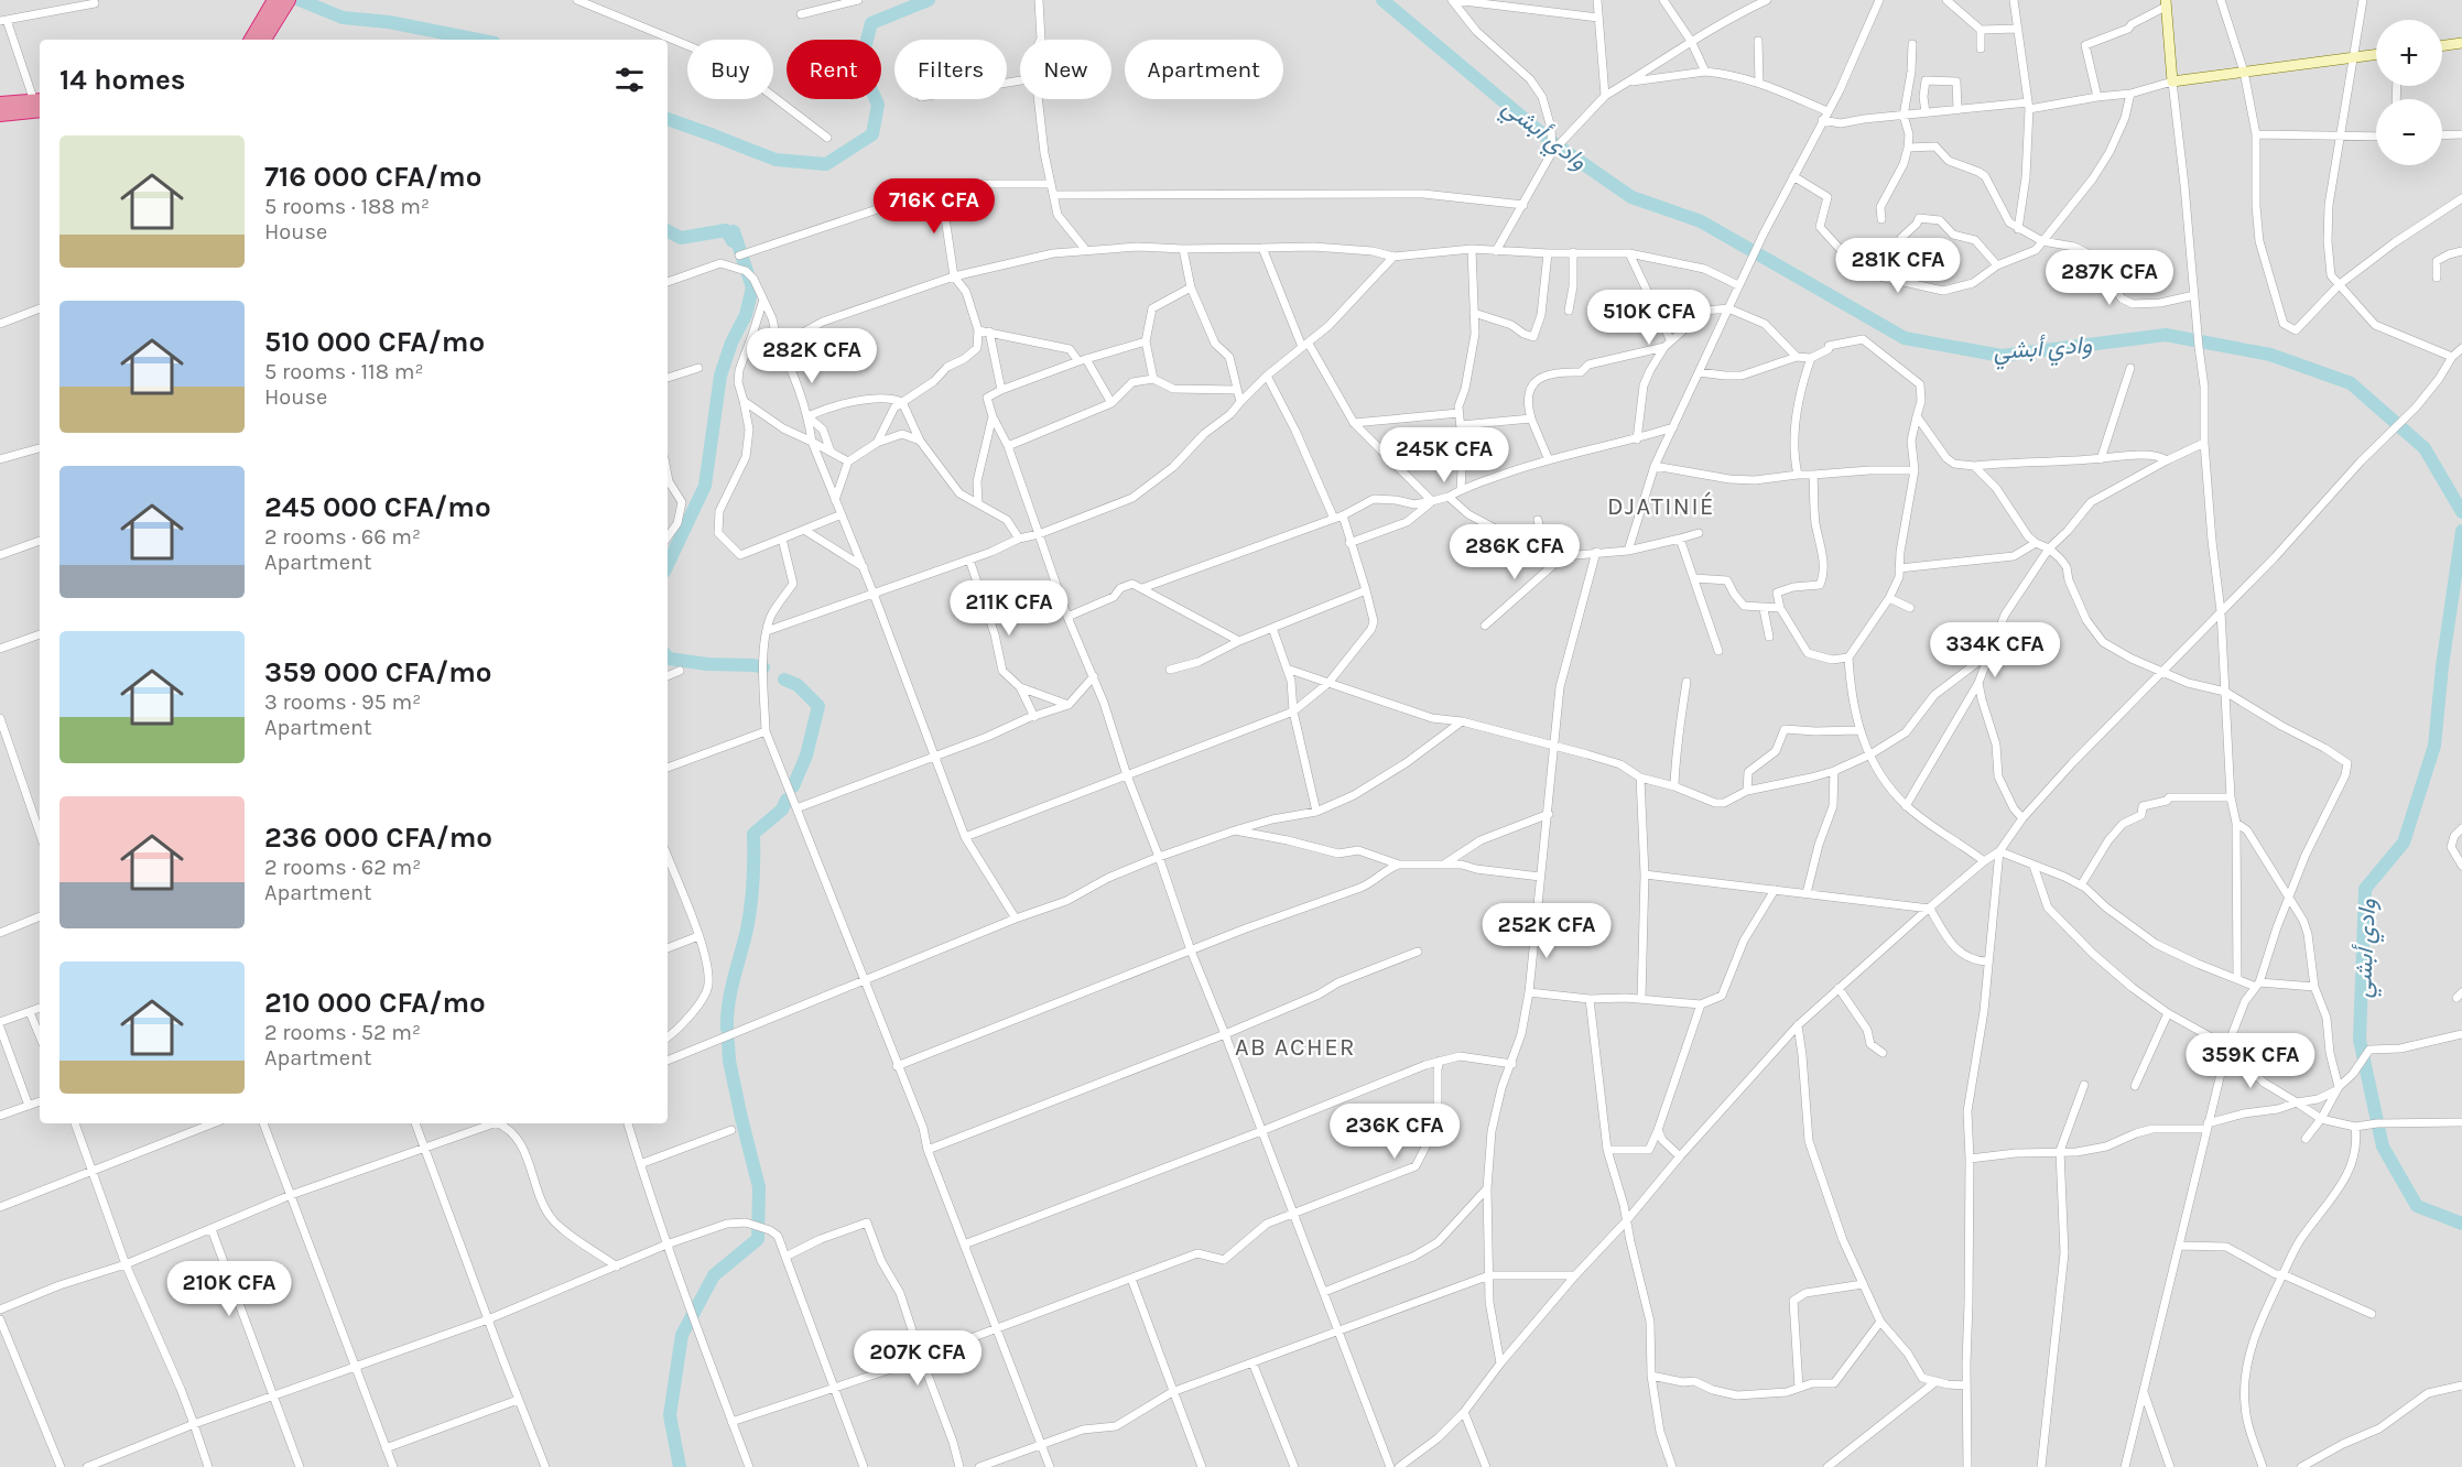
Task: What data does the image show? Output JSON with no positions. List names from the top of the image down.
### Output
{
  "districts": ["DJATINIÉ", "AB ACHER"],
  "water": ["وادي أبشي"],
  "page": {
    "map_buttons": ["+", "−"],
    "chip": [
      "Buy",
      "Rent",
      "Filters",
      "New",
      "Apartment"
    ],
    "heading": "14 homes",
    "list": [
      {
        "name": "716 000 CFA/mo",
        "note": "5 rooms · 188 m² · House"
      },
      {
        "name": "510 000 CFA/mo",
        "note": "5 rooms · 118 m² · House"
      },
      {
        "name": "245 000 CFA/mo",
        "note": "2 rooms · 66 m² · Apartment"
      },
      {
        "name": "359 000 CFA/mo",
        "note": "3 rooms · 95 m² · Apartment"
      },
      {
        "name": "236 000 CFA/mo",
        "note": "2 rooms · 62 m² · Apartment"
      },
      {
        "name": "210 000 CFA/mo",
        "note": "2 rooms · 52 m² · Apartment"
      }
    ],
    "price": [
      "716K CFA",
      "281K CFA",
      "287K CFA",
      "510K CFA",
      "282K CFA",
      "245K CFA",
      "286K CFA",
      "211K CFA",
      "334K CFA",
      "252K CFA",
      "359K CFA",
      "236K CFA",
      "210K CFA",
      "207K CFA"
    ]
  }
}
